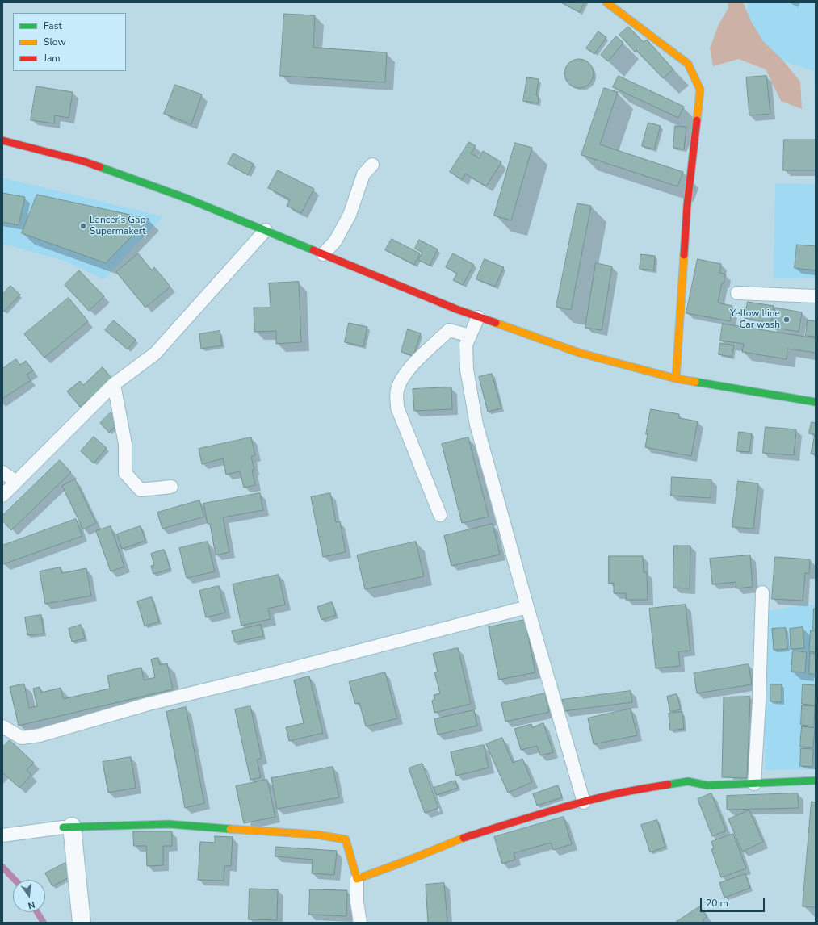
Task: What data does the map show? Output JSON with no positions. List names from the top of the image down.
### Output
{
  "places": ["Lancer's Gap Supermakert", "Yellow Line Car wash"],
  "legend": ["Fast", "Slow", "Jam"],
  "scale_bar": "20 m",
  "north": "bottom"
}
